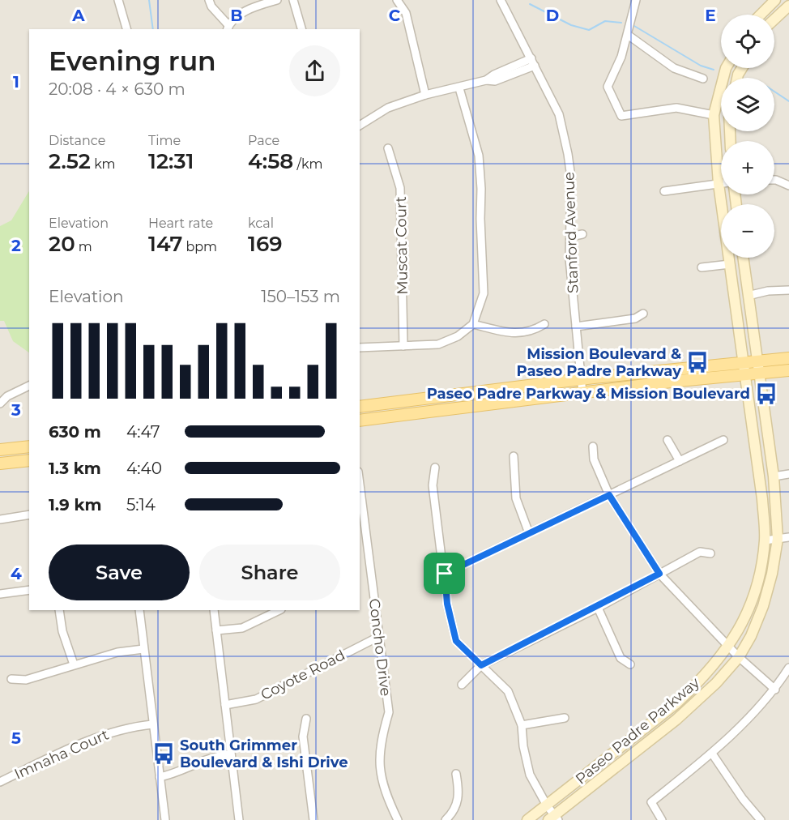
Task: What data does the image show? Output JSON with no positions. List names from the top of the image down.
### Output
{
  "streets": {
    "main road": ["Paseo Padre Parkway"],
    "street": [
      "Stanford Avenue",
      "Muscat Court",
      "Concho Drive",
      "Coyote Road",
      "Imnaha Court"
    ]
  },
  "crossings": [
    ["Concho Drive", "Coyote Road"]
  ],
  "places": {
    "bus stop": ["Mission Boulevard & Paseo Padre Parkway", "Paseo Padre Parkway & Mission Boulevard", "South Grimmer Boulevard & Ishi Drive"]
  },
  "page": {
    "map_buttons": ["+", "−"],
    "heading": ["Evening run", "20:08 · 4 × 630 m"],
    "stats": [
      ["Distance", "2.52 km"],
      ["Time", "12:31"],
      ["Pace", "4:58 /km"],
      ["Elevation", "20 m"],
      ["Heart rate", "147 bpm"],
      ["kcal", "169"]
    ],
    "chart": ["Elevation", "150–153 m"],
    "list": [
      {
        "name": "630 m",
        "note": "4:47"
      },
      {
        "name": "1.3 km",
        "note": "4:40"
      },
      {
        "name": "1.9 km",
        "note": "5:14"
      }
    ],
    "buttons": ["Save", "Share"]
  },
  "grid": {
    "columns": [
      "A",
      "B",
      "C",
      "D",
      "E"
    ],
    "rows": [
      "1",
      "2",
      "3",
      "4",
      "5"
    ]
  }
}
